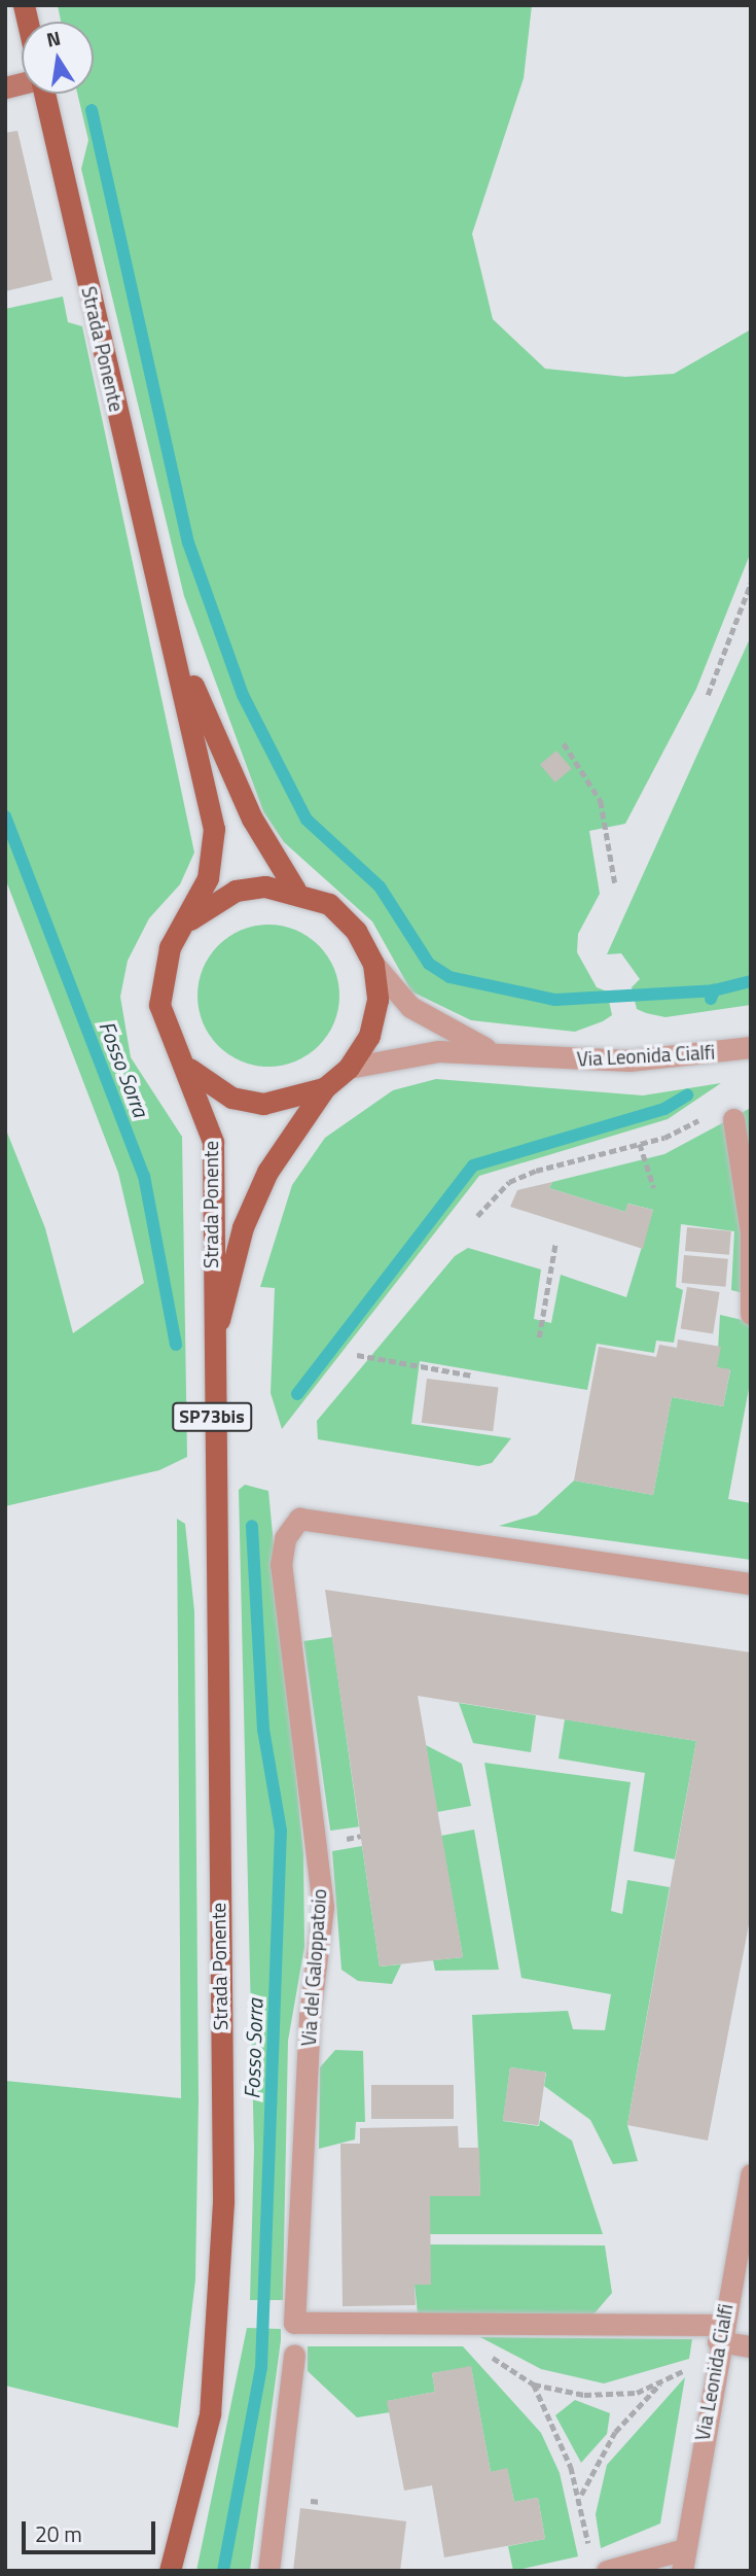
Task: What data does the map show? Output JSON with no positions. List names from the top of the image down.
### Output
{
  "streets": {
    "main road": ["Strada Ponente", "SP73bis"],
    "street": ["Via Leonida Cialfi", "Via del Galoppatoio"]
  },
  "crossings": [
    ["Strada Ponente", "Via Leonida Cialfi"],
    ["Via Leonida Cialfi", "Via del Galoppatoio"]
  ],
  "water": ["Fosso Sorra"],
  "scale_bar": "20 m",
  "north": "top"
}
